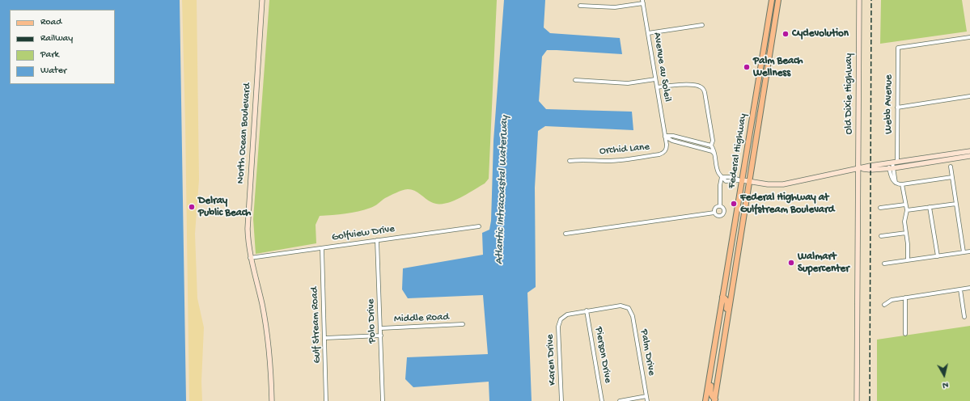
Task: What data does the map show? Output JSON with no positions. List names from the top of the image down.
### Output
{
  "streets": {
    "main road": ["Federal Highway"],
    "street": [
      "Avenue au Soleil",
      "Old Dixie Highway",
      "Webb Avenue",
      "North Ocean Boulevard",
      "Orchid Lane",
      "Golfview Drive",
      "Middle Road",
      "Polo Drive",
      "Gulf Stream Road",
      "Palm Drive",
      "Pierson Drive",
      "Karen Drive"
    ]
  },
  "crossings": [
    ["Avenue au Soleil", "Orchid Lane"],
    ["North Ocean Boulevard", "Golfview Drive"],
    ["Golfview Drive", "Polo Drive"],
    ["Golfview Drive", "Gulf Stream Road"],
    ["Middle Road", "Polo Drive"],
    ["Palm Drive", "Pierson Drive"],
    ["Palm Drive", "Karen Drive"],
    ["Pierson Drive", "Karen Drive"]
  ],
  "water": ["Atlantic Intracoastal Waterway"],
  "places": [
    "Cyclevolution",
    "Palm Beach Wellness",
    "Federal Highway at Gulfstream Boulevard",
    "Delray Public Beach",
    "Walmart Supercenter"
  ],
  "legend": [
    "Road",
    "Railway",
    "Park",
    "Water"
  ],
  "north": "bottom"
}
